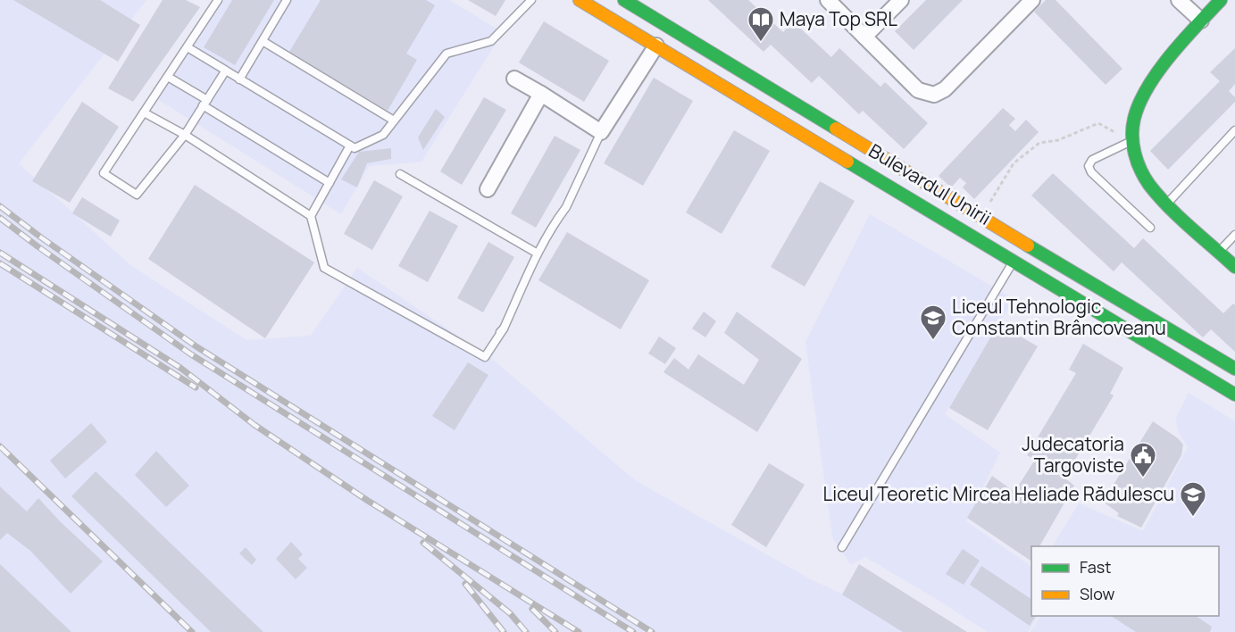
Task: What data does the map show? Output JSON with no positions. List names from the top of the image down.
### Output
{
  "streets": {
    "main road": ["Bulevardul Unirii"]
  },
  "places": {
    "library": ["Maya Top SRL"],
    "school or university": ["Liceul Tehnologic Constantin Brâncoveanu", "Liceul Teoretic Mircea Heliade Rădulescu"],
    "public building": ["Judecatoria Targoviste"]
  },
  "legend": ["Fast", "Slow"]
}
